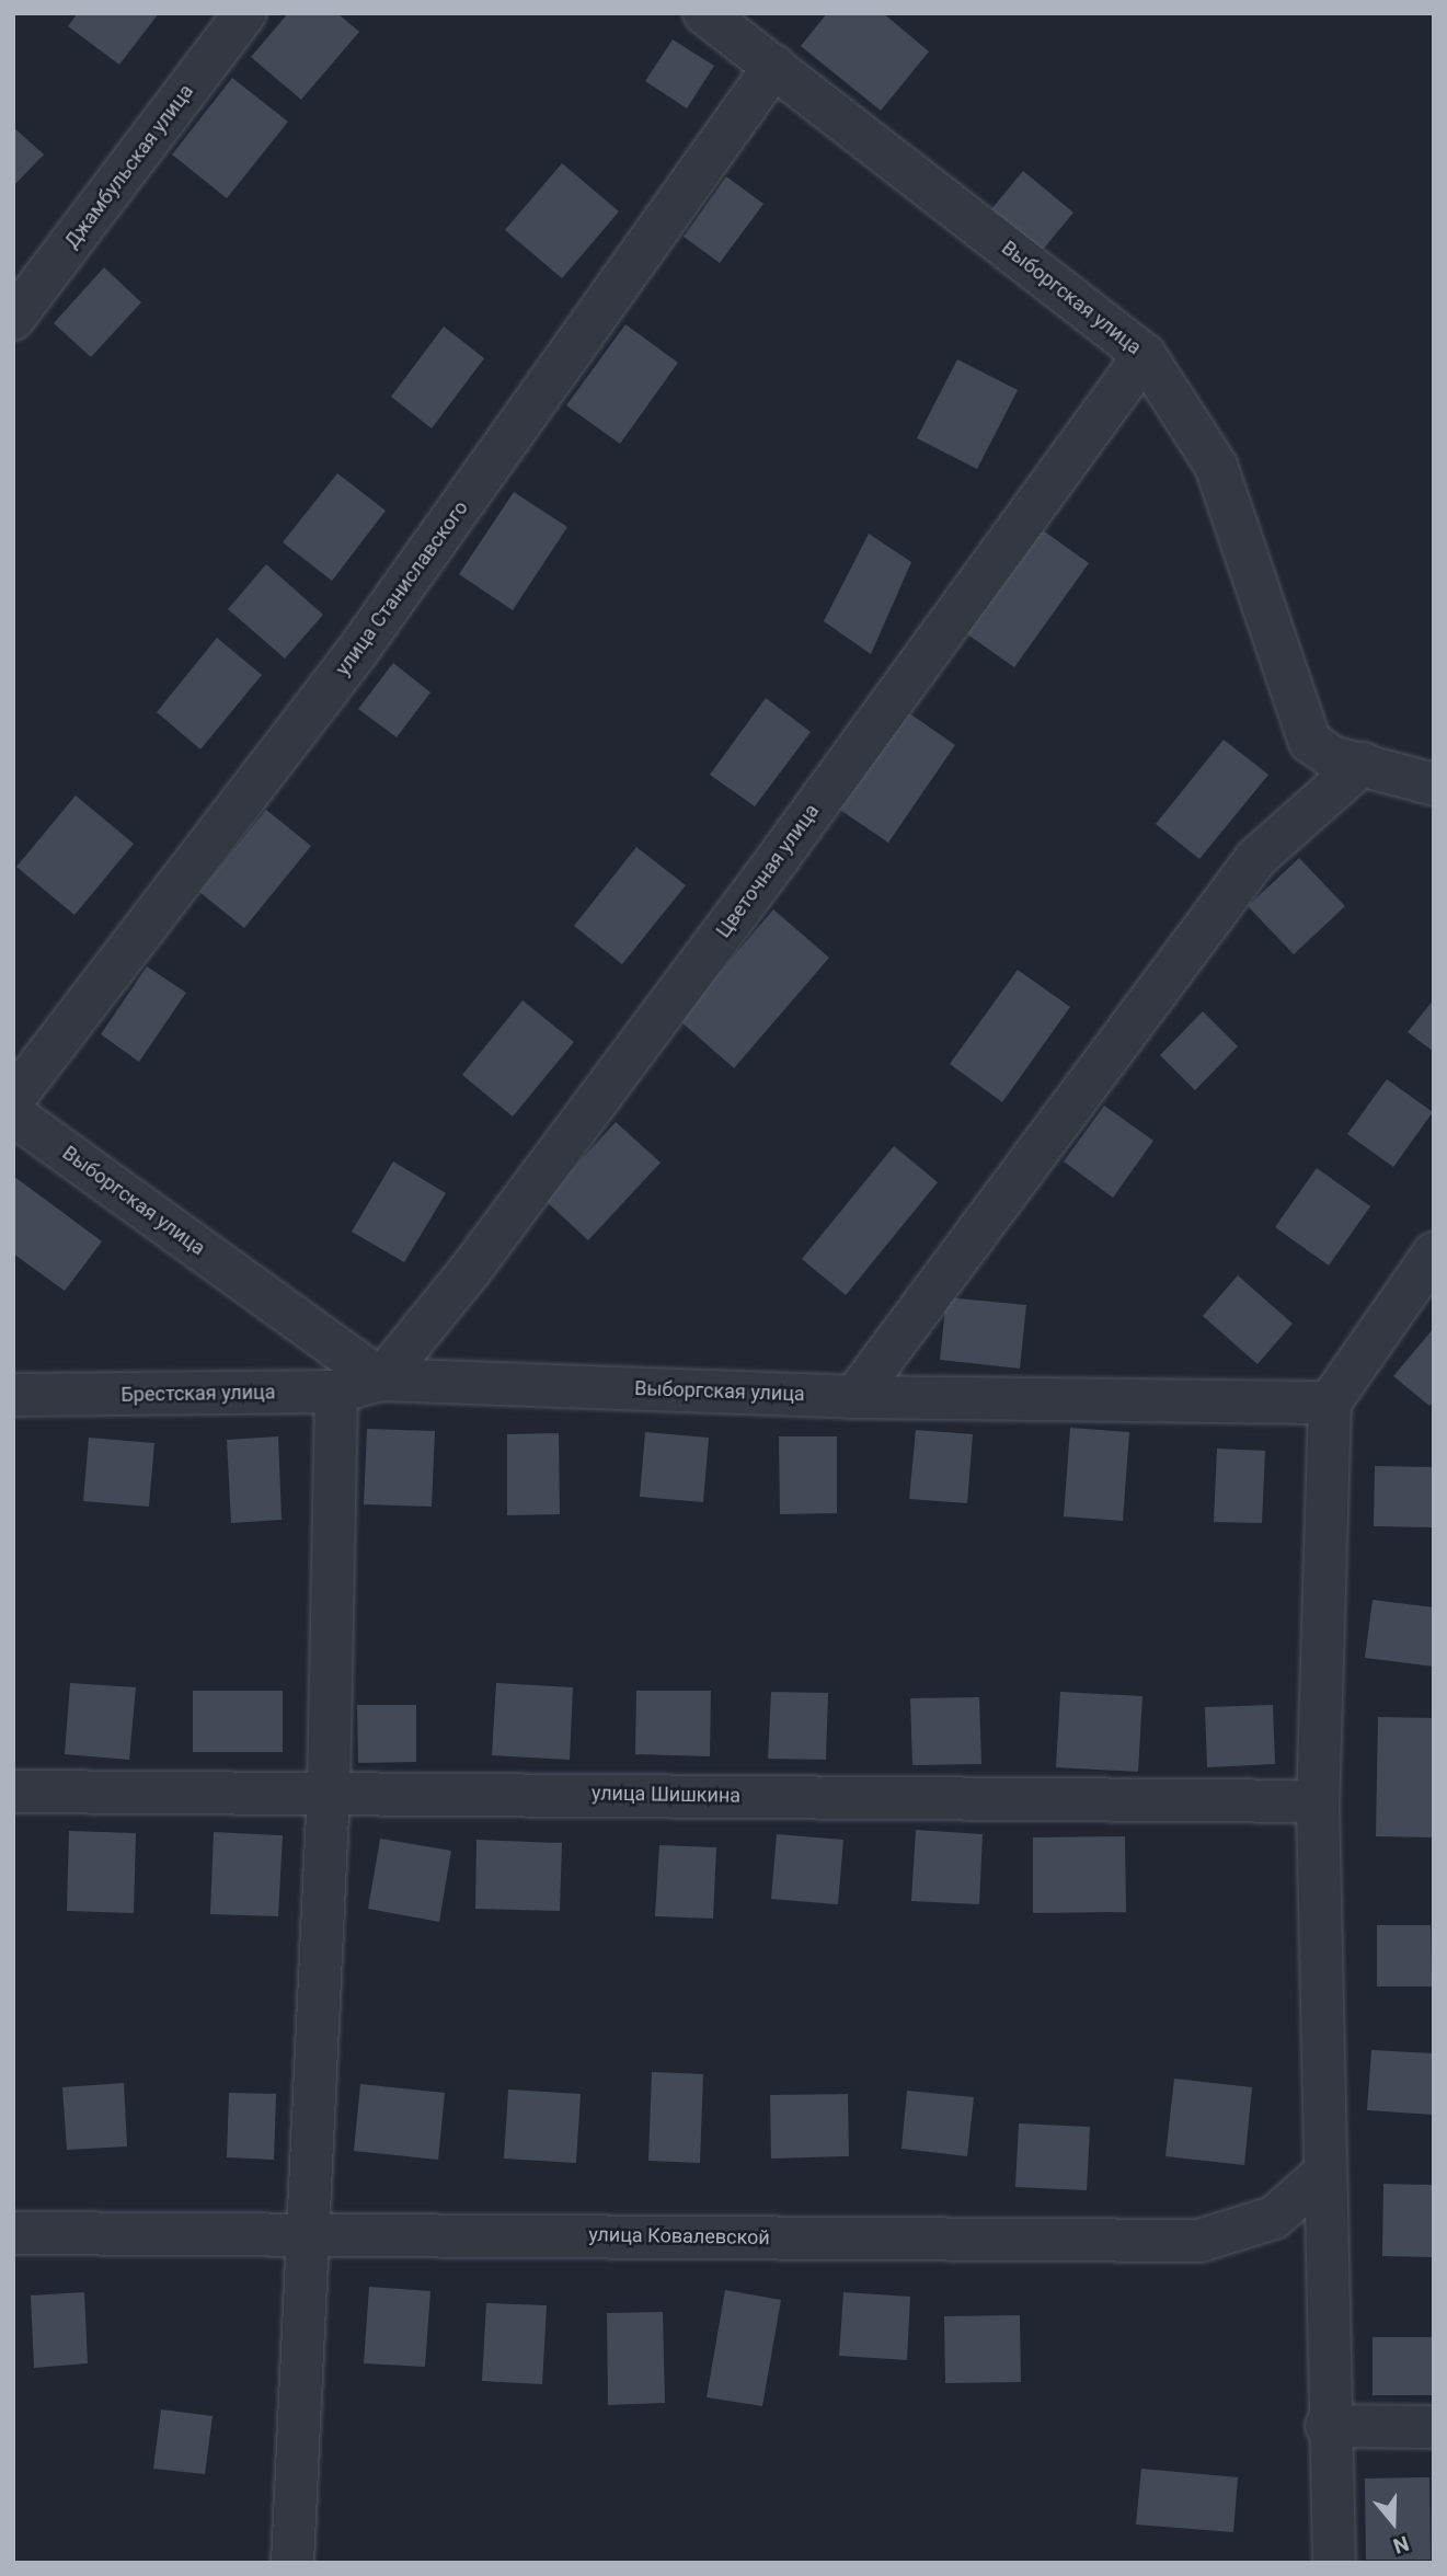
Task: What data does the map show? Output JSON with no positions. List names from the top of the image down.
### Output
{
  "streets": {
    "street": [
      "Джамбульская улица",
      "Выборгская улица",
      "улица Станиславского",
      "Цветочная улица",
      "Брестская улица",
      "улица Шишкина",
      "улица Ковалевской"
    ]
  },
  "crossings": [
    ["Выборгская улица", "улица Станиславского"],
    ["Выборгская улица", "Цветочная улица"],
    ["Выборгская улица", "Брестская улица"],
    ["Цветочная улица", "Брестская улица"]
  ],
  "north": "bottom"
}
